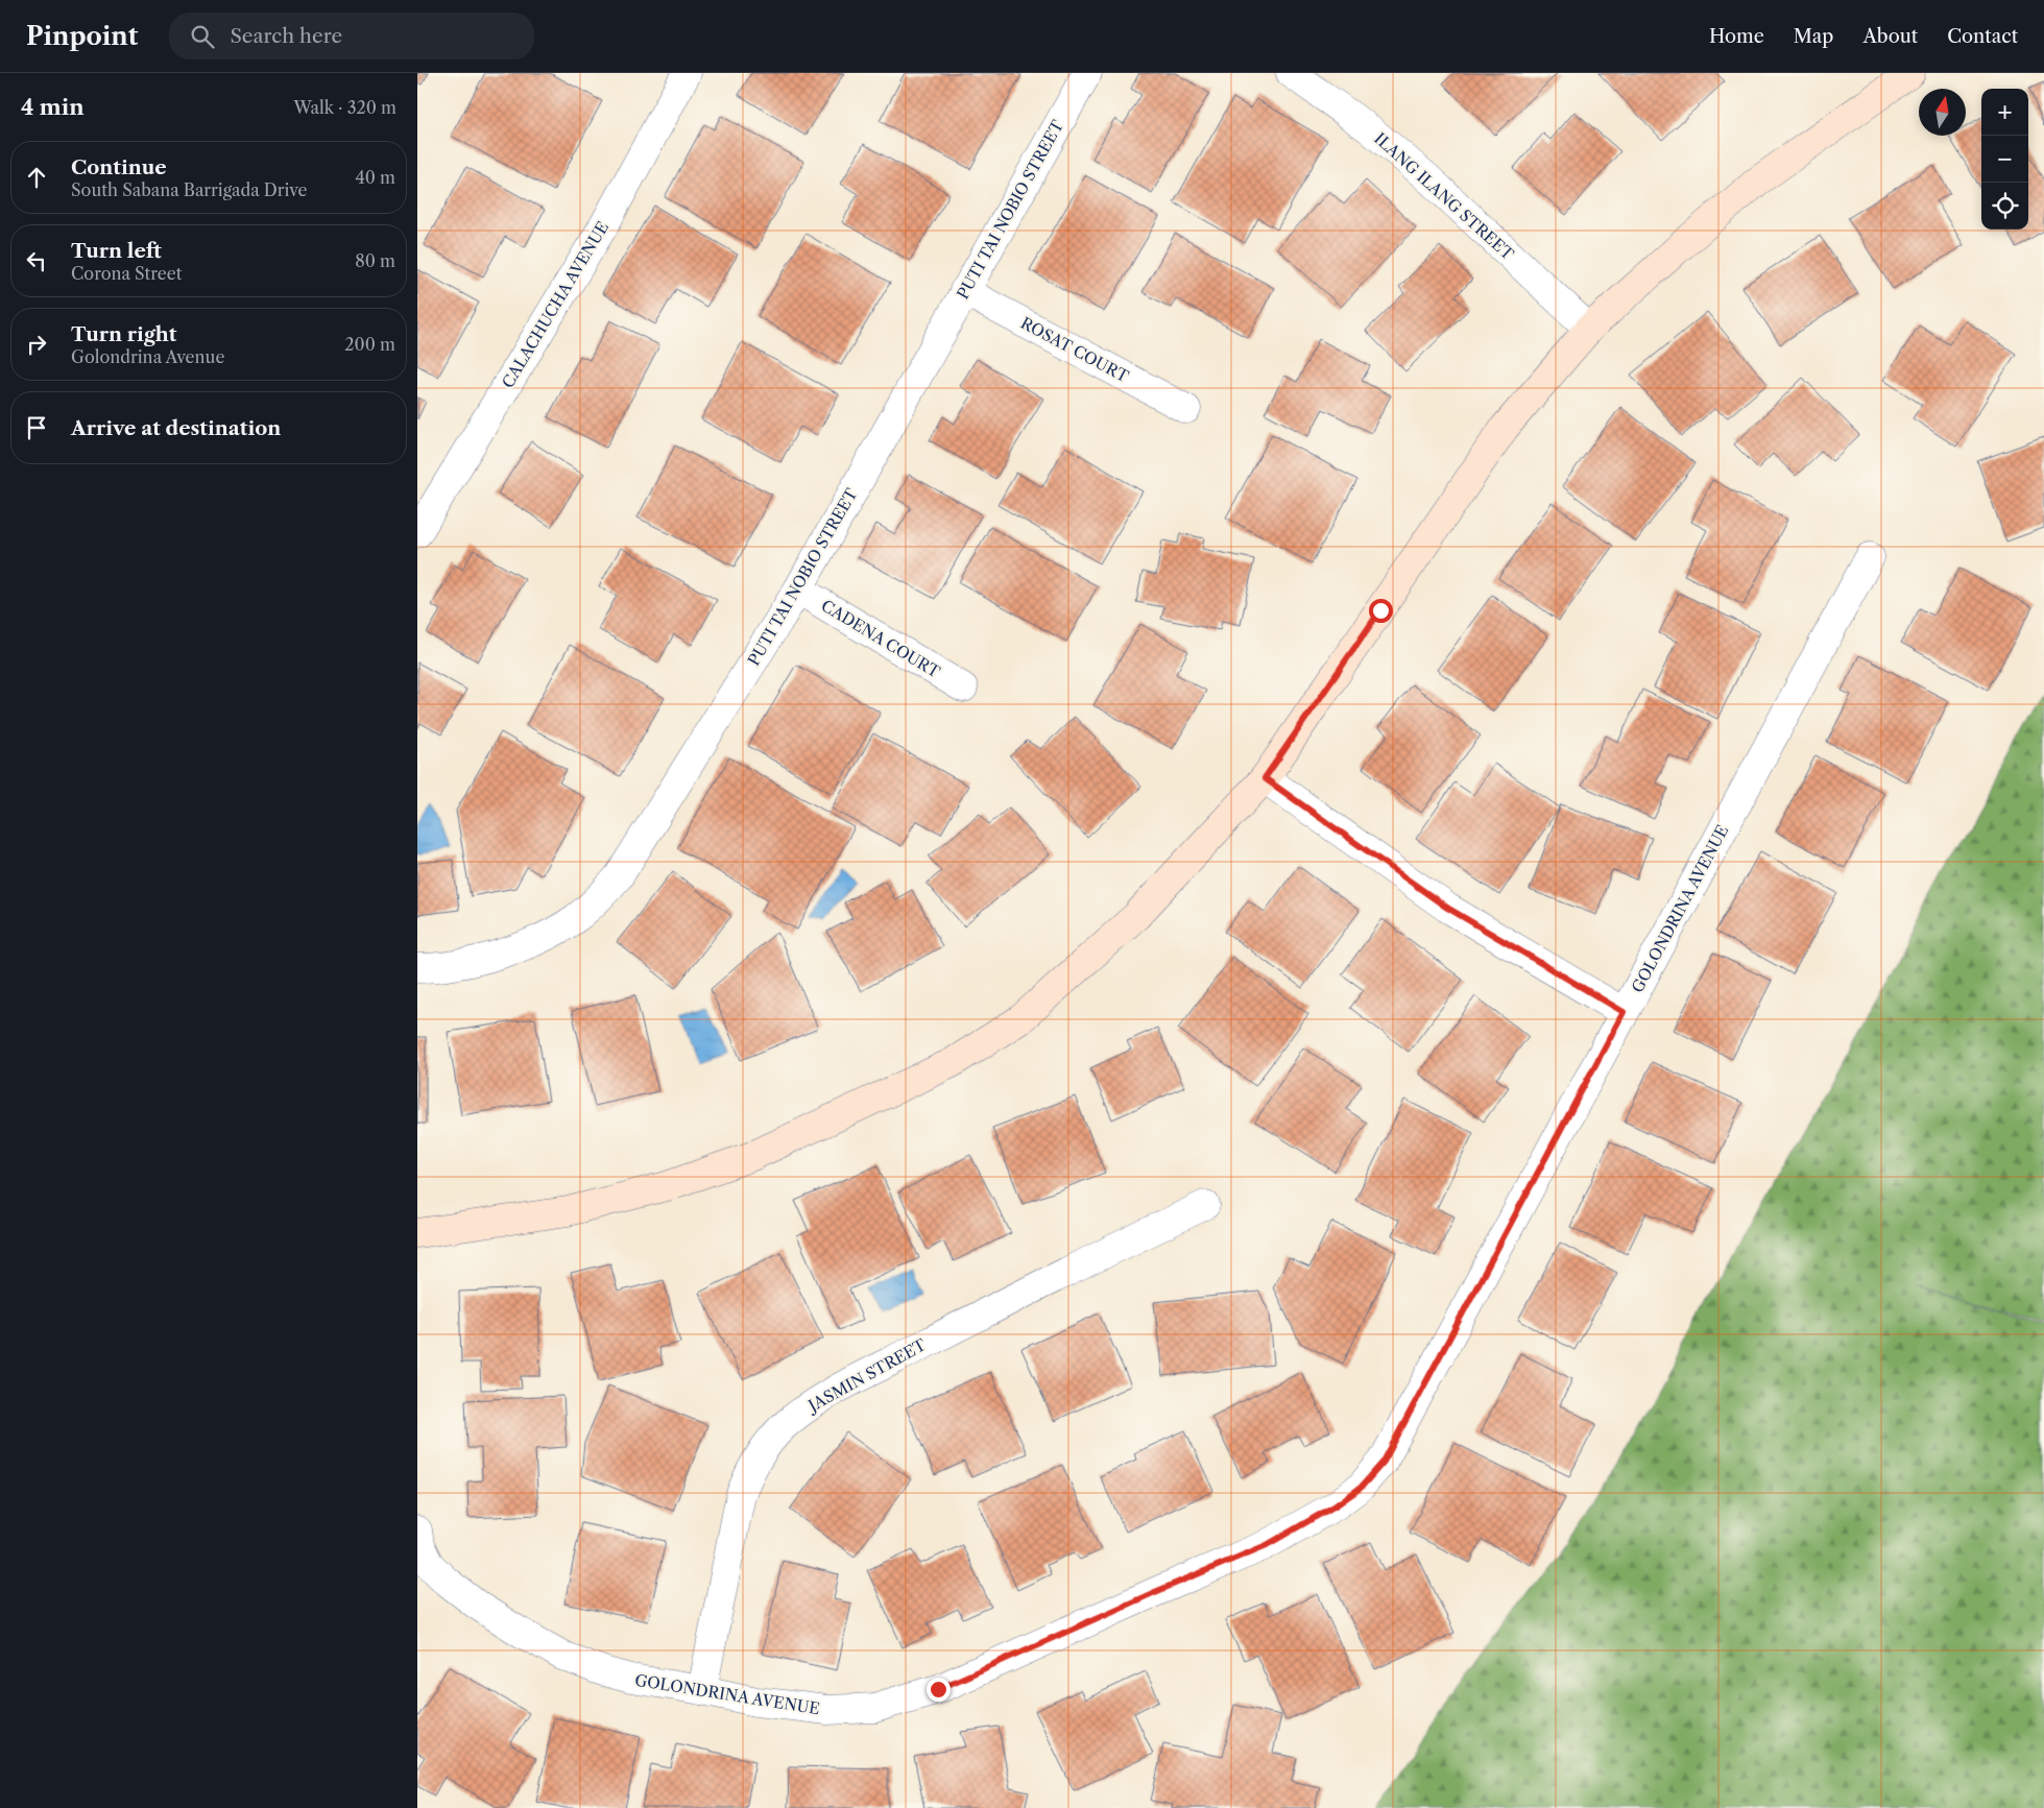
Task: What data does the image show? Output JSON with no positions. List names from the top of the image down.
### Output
{
  "streets": {
    "street": [
      "ILANG ILANG STREET",
      "PUTI TAI NOBIO STREET",
      "CALACHUCHA AVENUE",
      "ROSAT COURT",
      "CADENA COURT",
      "GOLONDRINA AVENUE",
      "JASMIN STREET"
    ]
  },
  "crossings": [
    ["PUTI TAI NOBIO STREET", "ROSAT COURT"],
    ["PUTI TAI NOBIO STREET", "CADENA COURT"],
    ["GOLONDRINA AVENUE", "JASMIN STREET"]
  ],
  "north": "top",
  "page": {
    "header": "Pinpoint",
    "search": "Search here",
    "nav": [
      "Home",
      "Map",
      "About",
      "Contact"
    ],
    "heading": ["4 min", "Walk · 320 m"],
    "map_buttons": ["+", "−"],
    "list": [
      ["Continue", "South Sabana Barrigada Drive", "40 m"],
      ["Turn left", "Corona Street", "80 m"],
      ["Turn right", "Golondrina Avenue", "200 m"],
      "Arrive at destination"
    ]
  }
}
